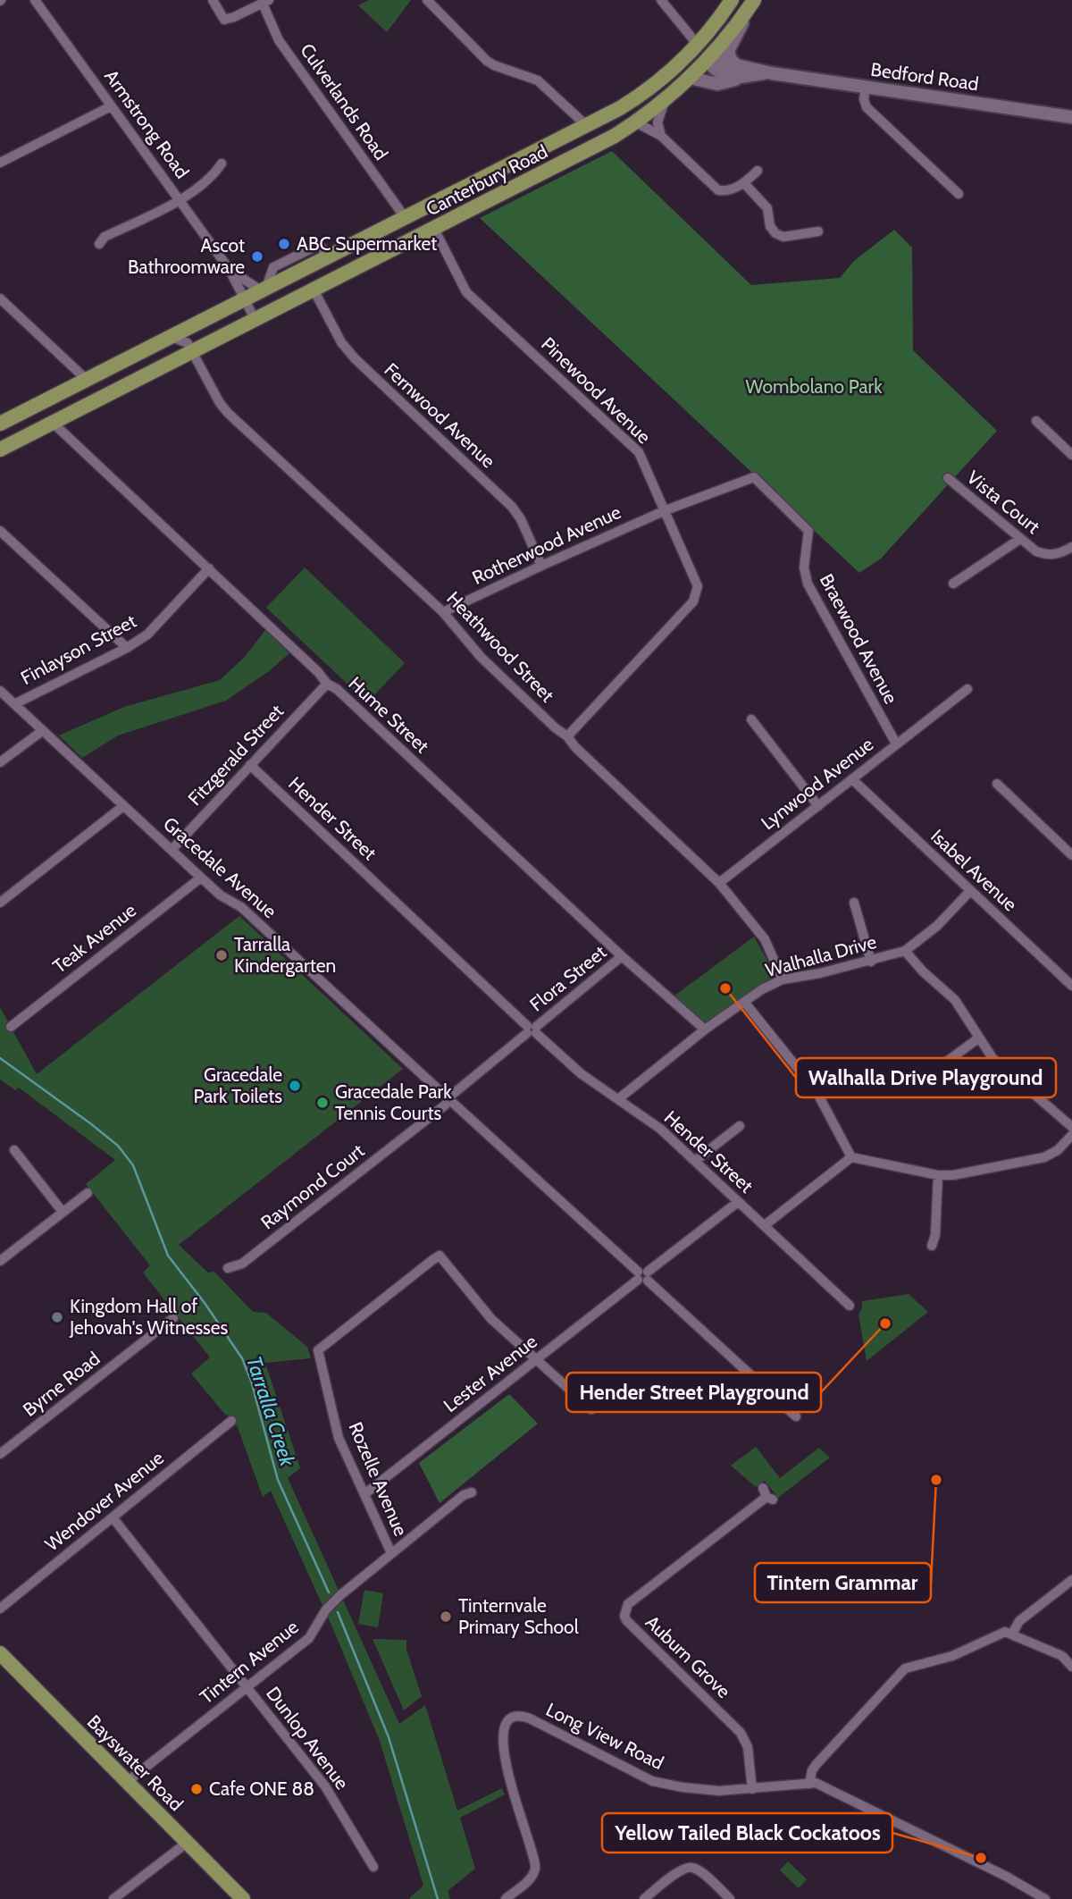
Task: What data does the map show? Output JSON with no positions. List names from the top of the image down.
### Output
{
  "streets": {
    "main road": ["Bedford Road", "Canterbury Road", "Bayswater Road"],
    "street": [
      "Culverlands Road",
      "Armstrong Road",
      "Pinewood Avenue",
      "Fernwood Avenue",
      "Vista Court",
      "Rotherwood Avenue",
      "Braewood Avenue",
      "Heathwood Street",
      "Finlayson Street",
      "Hume Street",
      "Fitzgerald Street",
      "Lynwood Avenue",
      "Hender Street",
      "Gracedale Avenue",
      "Isabel Avenue",
      "Teak Avenue",
      "Walhalla Drive",
      "Flora Street",
      "Raymond Court",
      "Lester Avenue",
      "Byrne Road",
      "Rozelle Avenue",
      "Wendover Avenue",
      "Auburn Grove",
      "Tintern Avenue",
      "Long View Road",
      "Dunlop Avenue"
    ]
  },
  "crossings": [
    ["Bedford Road", "Canterbury Road"],
    ["Culverlands Road", "Canterbury Road"],
    ["Armstrong Road", "Canterbury Road"],
    ["Canterbury Road", "Pinewood Avenue"],
    ["Canterbury Road", "Fernwood Avenue"],
    ["Canterbury Road", "Heathwood Street"],
    ["Canterbury Road", "Hume Street"],
    ["Pinewood Avenue", "Rotherwood Avenue"],
    ["Pinewood Avenue", "Braewood Avenue"],
    ["Pinewood Avenue", "Heathwood Street"],
    ["Fernwood Avenue", "Rotherwood Avenue"],
    ["Rotherwood Avenue", "Braewood Avenue"],
    ["Rotherwood Avenue", "Heathwood Street"],
    ["Braewood Avenue", "Lynwood Avenue"],
    ["Heathwood Street", "Lynwood Avenue"],
    ["Heathwood Street", "Walhalla Drive"],
    ["Finlayson Street", "Hume Street"],
    ["Finlayson Street", "Gracedale Avenue"],
    ["Hume Street", "Fitzgerald Street"],
    ["Hume Street", "Walhalla Drive"],
    ["Hume Street", "Flora Street"],
    ["Fitzgerald Street", "Hender Street"],
    ["Fitzgerald Street", "Gracedale Avenue"],
    ["Lynwood Avenue", "Isabel Avenue"],
    ["Hender Street", "Walhalla Drive"],
    ["Hender Street", "Flora Street"],
    ["Gracedale Avenue", "Teak Avenue"],
    ["Gracedale Avenue", "Flora Street"],
    ["Gracedale Avenue", "Raymond Court"],
    ["Gracedale Avenue", "Lester Avenue"],
    ["Isabel Avenue", "Walhalla Drive"],
    ["Flora Street", "Raymond Court"],
    ["Lester Avenue", "Rozelle Avenue"],
    ["Rozelle Avenue", "Tintern Avenue"],
    ["Wendover Avenue", "Dunlop Avenue"],
    ["Auburn Grove", "Long View Road"],
    ["Tintern Avenue", "Dunlop Avenue"],
    ["Tintern Avenue", "Bayswater Road"]
  ],
  "water": ["Tarralla Creek"],
  "parks": ["Wombolano Park"],
  "places": [
    "ABC Supermarket",
    "Ascot Bathroomware",
    "Tarralla Kindergarten",
    "Walhalla Drive Playground",
    "Gracedale Park Toilets",
    "Gracedale Park Tennis Courts",
    "Kingdom Hall of Jehovah's Witnesses",
    "Hender Street Playground",
    "Tintern Grammar",
    "Tinternvale Primary School",
    "Cafe ONE 88",
    "Yellow Tailed Black Cockatoos"
  ]
}
